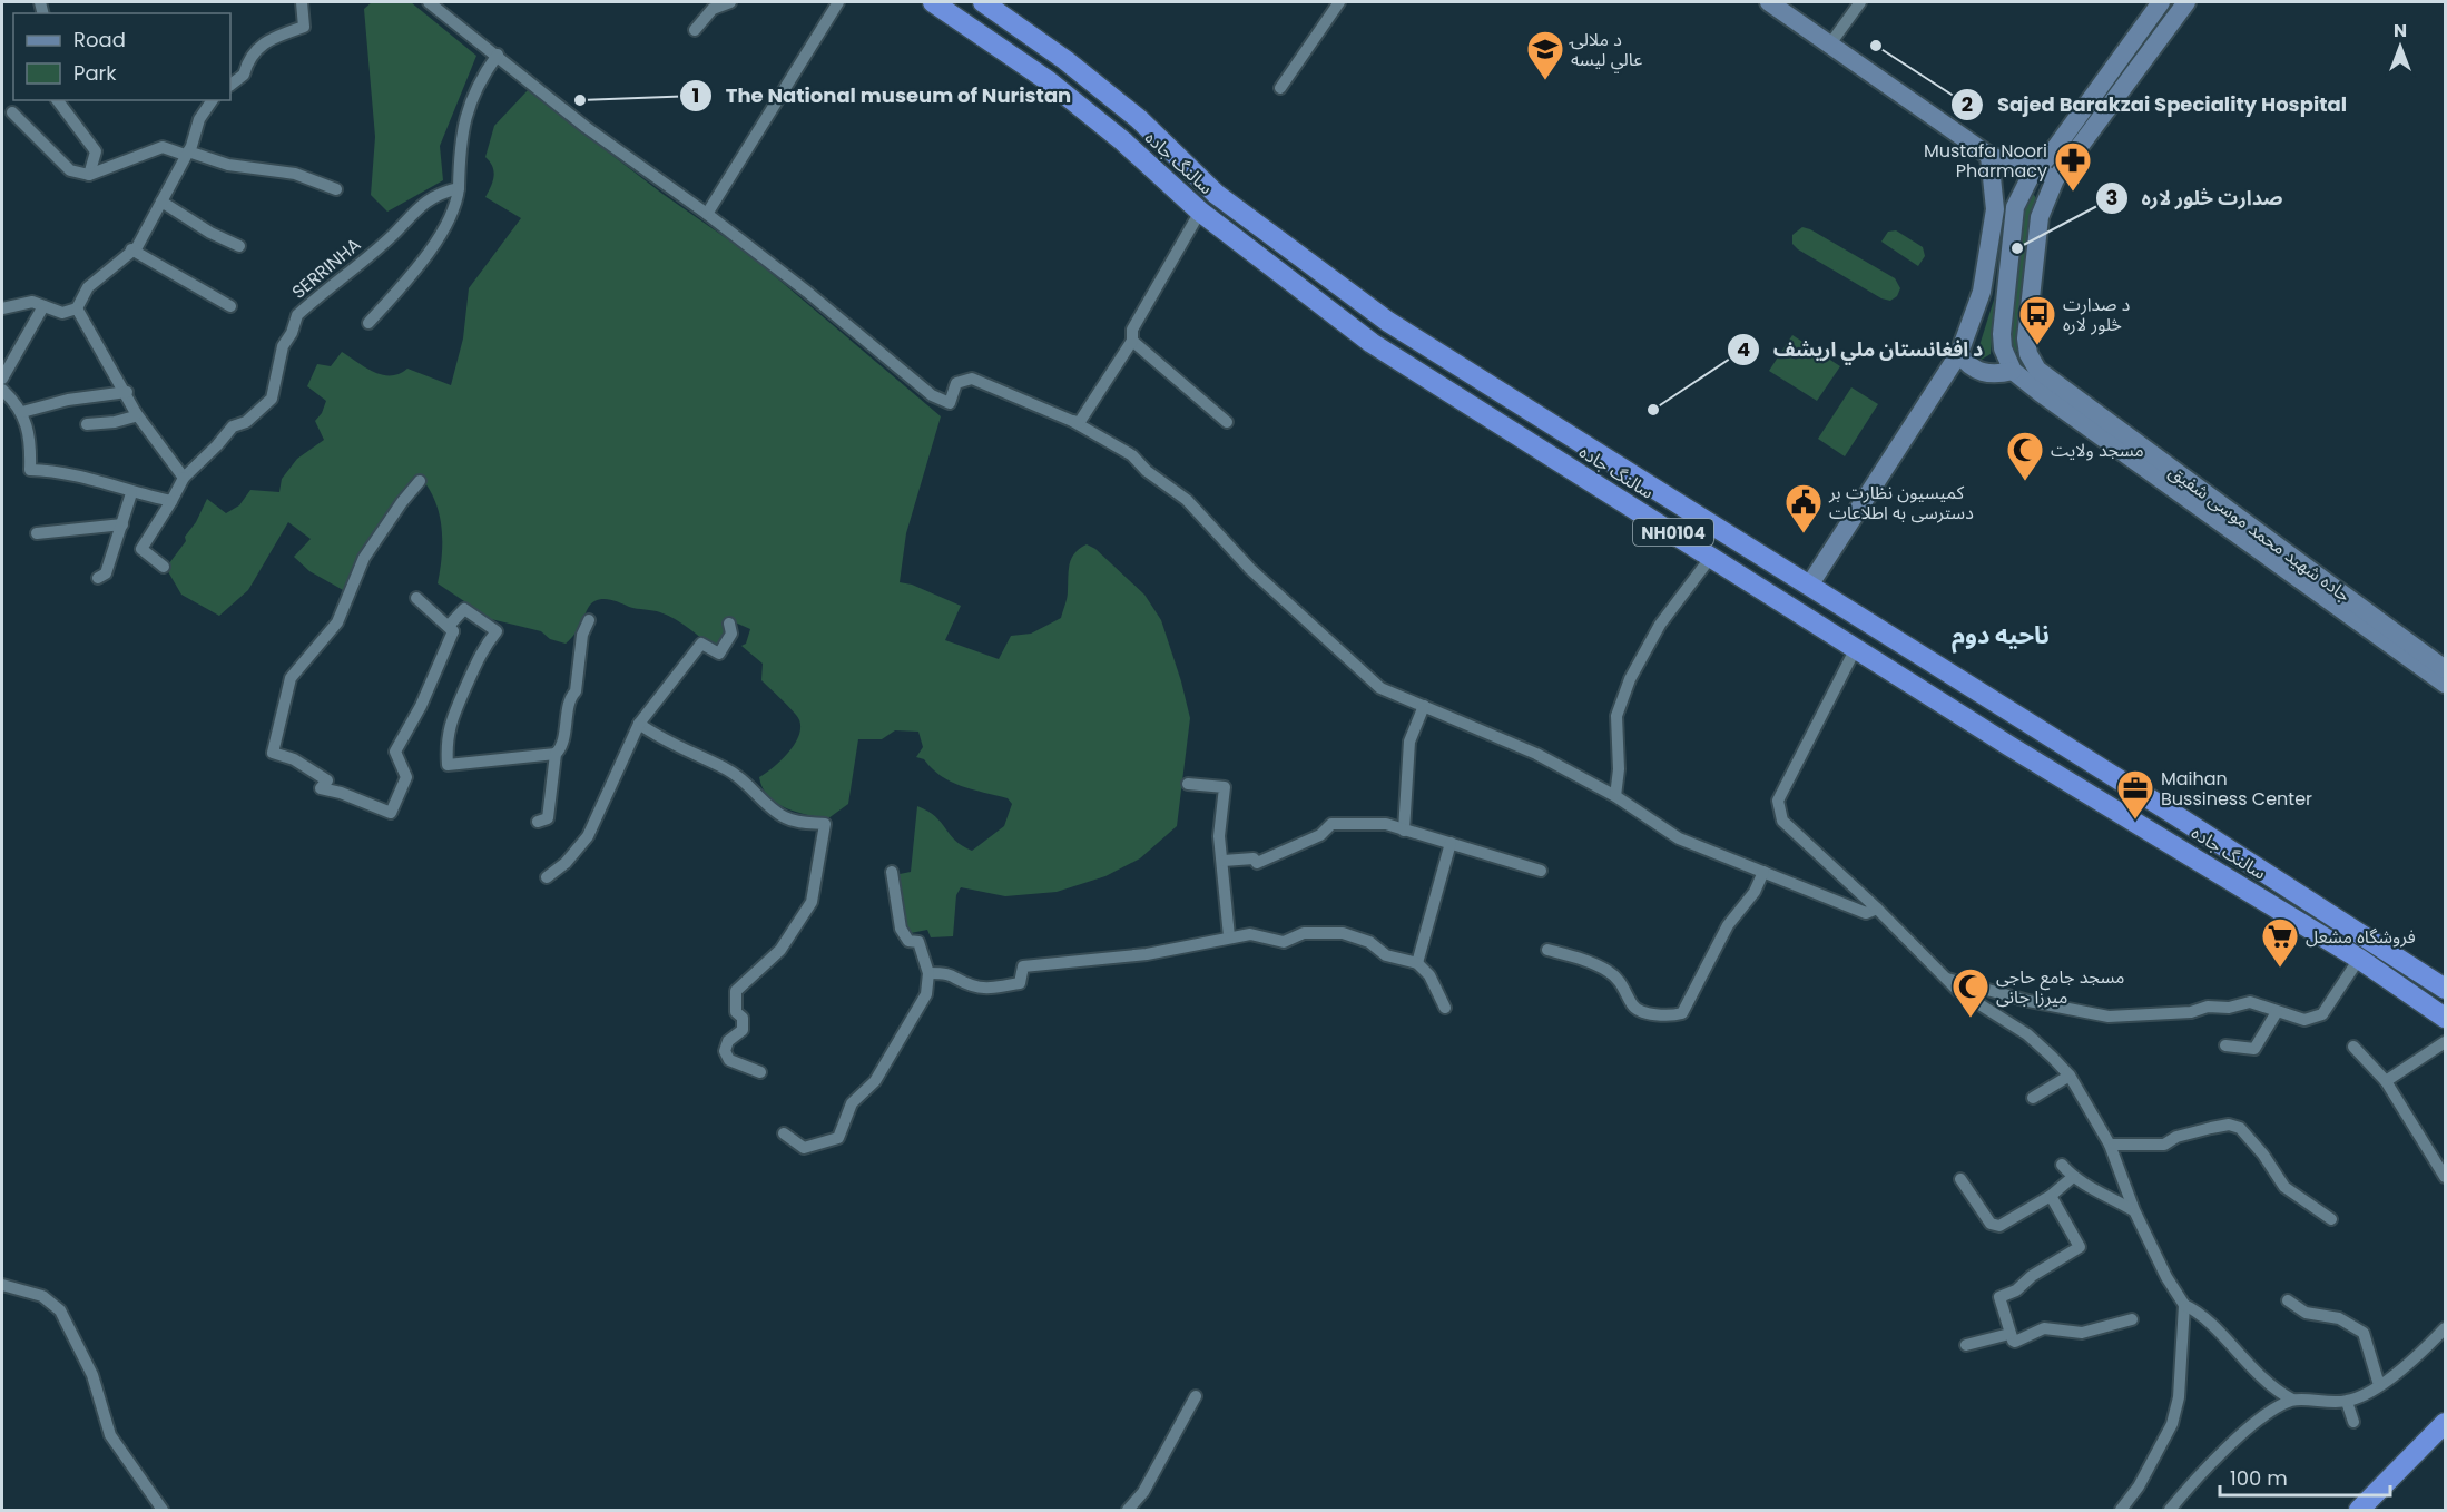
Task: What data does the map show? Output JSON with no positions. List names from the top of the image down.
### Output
{
  "streets": {
    "highway": ["سالنگ جاده", "NH0104"],
    "main road": ["جاده شهید محمد موسی شفیق"],
    "street": ["SERRINHA"]
  },
  "districts": ["ناحیه دوم"],
  "places": {
    "other": [
      "Sajed Barakzai Speciality Hospital",
      "The National museum of Nuristan",
      "صدارت څلور لاره",
      "د افغانستان ملي اریشف"
    ],
    "school or university": ["د ملالۍ عالي لیسه"],
    "pharmacy": ["Mustafa Noori Pharmacy"],
    "bus stop": ["د صدارت څلور لاره"],
    "mosque": ["مسجد ولایت", "مسجد جامع حاجی میرزا جانی"],
    "public building": ["کمیسیون نظارت بر دسترسی به اطلاعات"],
    "office": ["Maihan Bussiness Center"],
    "supermarket": ["فروشگاه مشعل"]
  },
  "legend": ["Road", "Park"],
  "scale_bar": "100 m",
  "north": "top"
}
